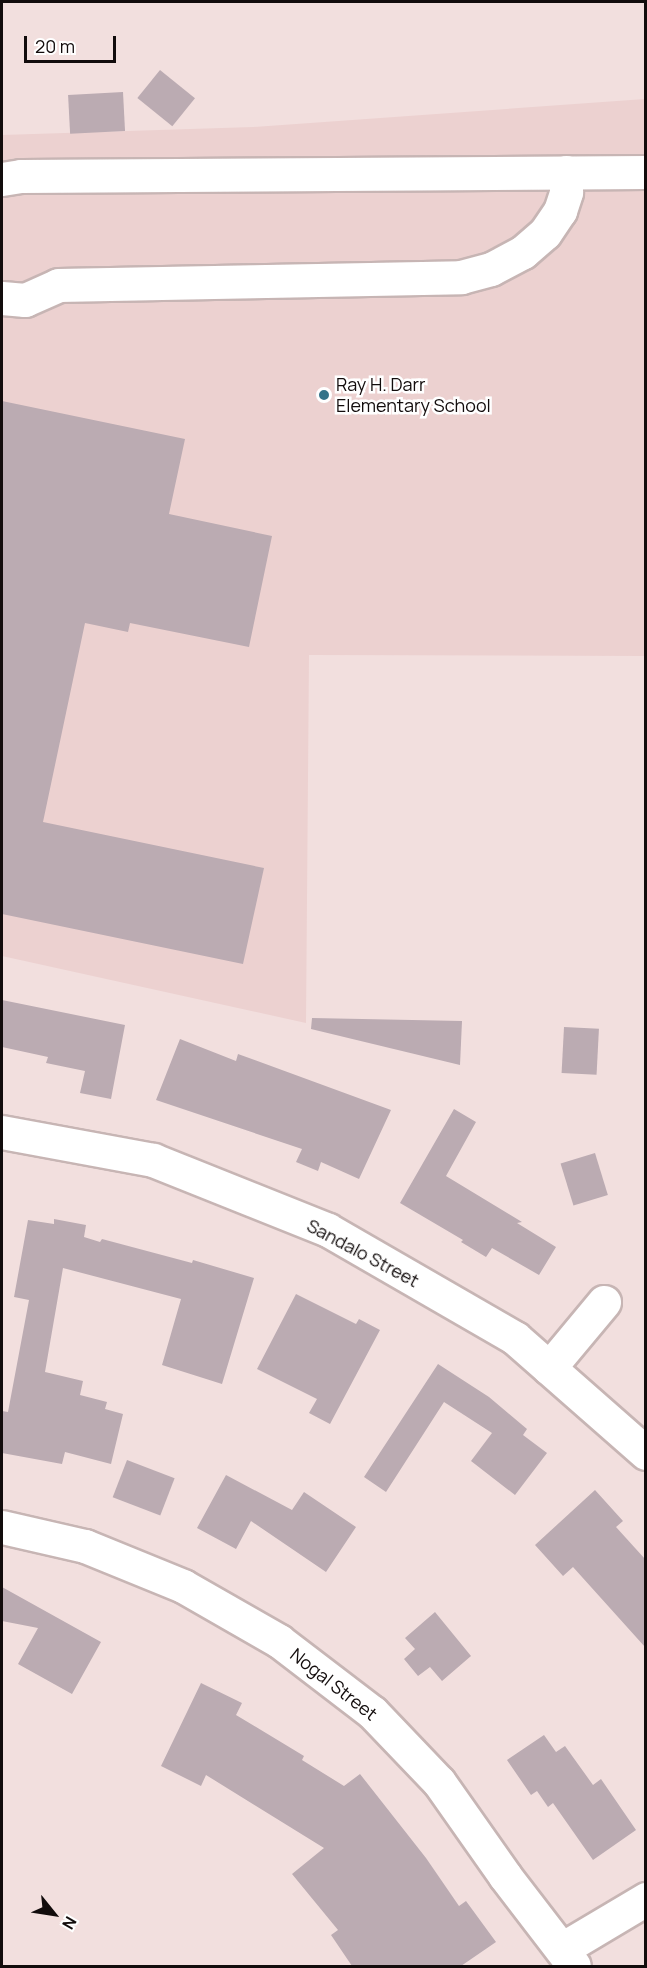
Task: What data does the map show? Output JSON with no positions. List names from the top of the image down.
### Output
{
  "streets": {
    "street": ["Sandalo Street", "Nogal Street"]
  },
  "places": ["Ray H. Darr Elementary School"],
  "scale_bar": "20 m",
  "north": "bottom right"
}
